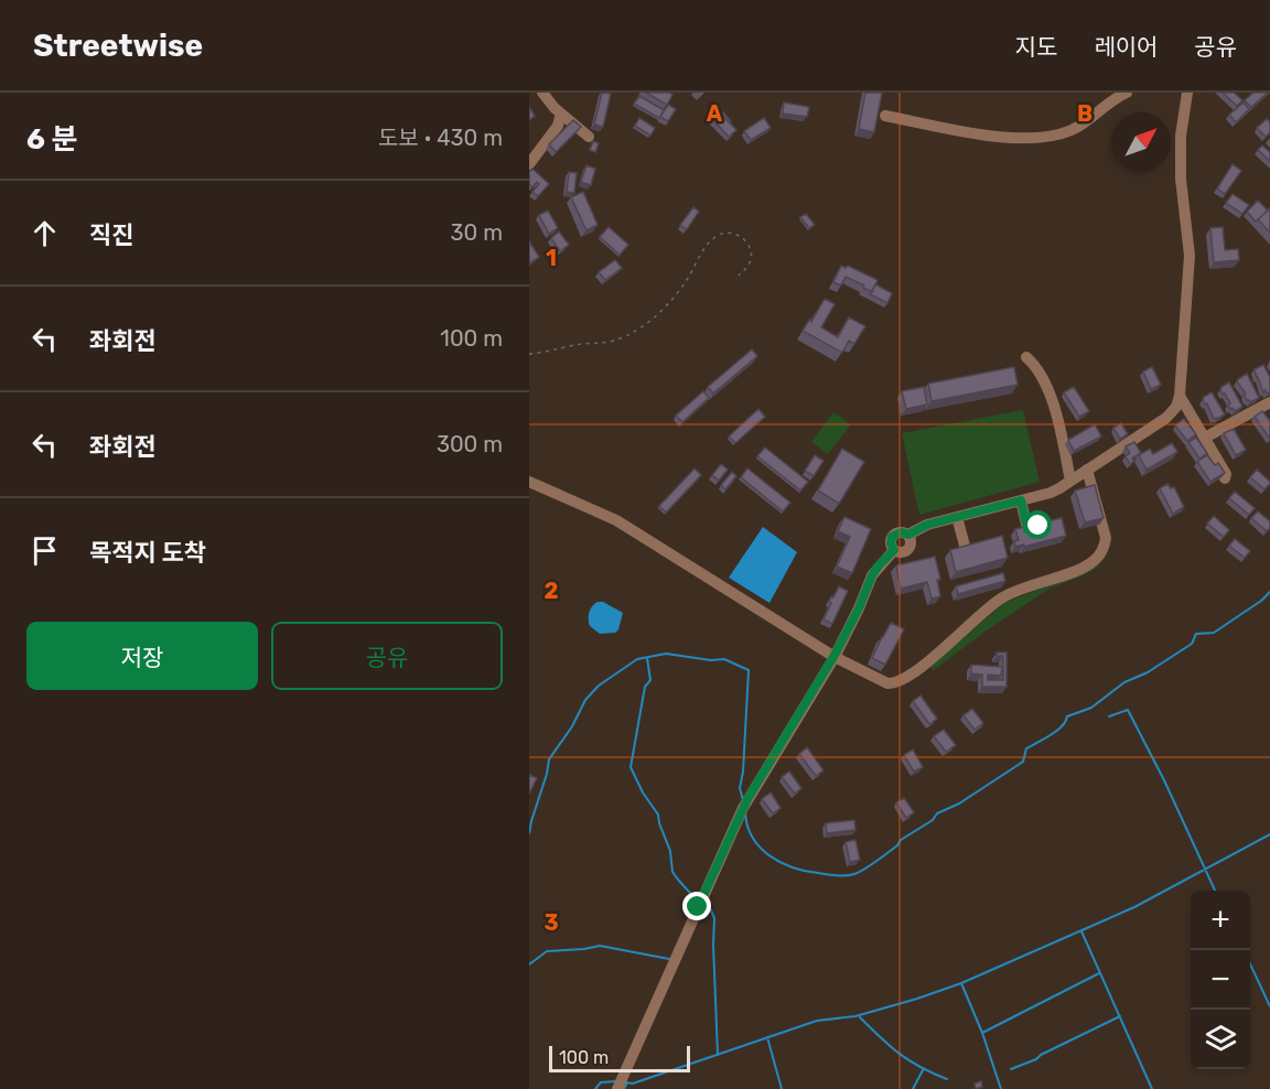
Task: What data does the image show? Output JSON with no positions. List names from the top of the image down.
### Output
{
  "scale_bar": "100 m",
  "north": "top right",
  "page": {
    "header": "Streetwise",
    "nav": ["지도", "레이어", "공유"],
    "heading": ["6 분", "도보 · 430 m"],
    "list": [
      ["직진", "30 m"],
      ["좌회전", "100 m"],
      ["좌회전", "300 m"],
      "목적지 도착"
    ],
    "buttons": ["저장", "공유"],
    "map_buttons": ["+", "−"],
    "scale": "100 m"
  },
  "grid": {
    "columns": ["A", "B"],
    "rows": ["1", "2", "3"]
  }
}
